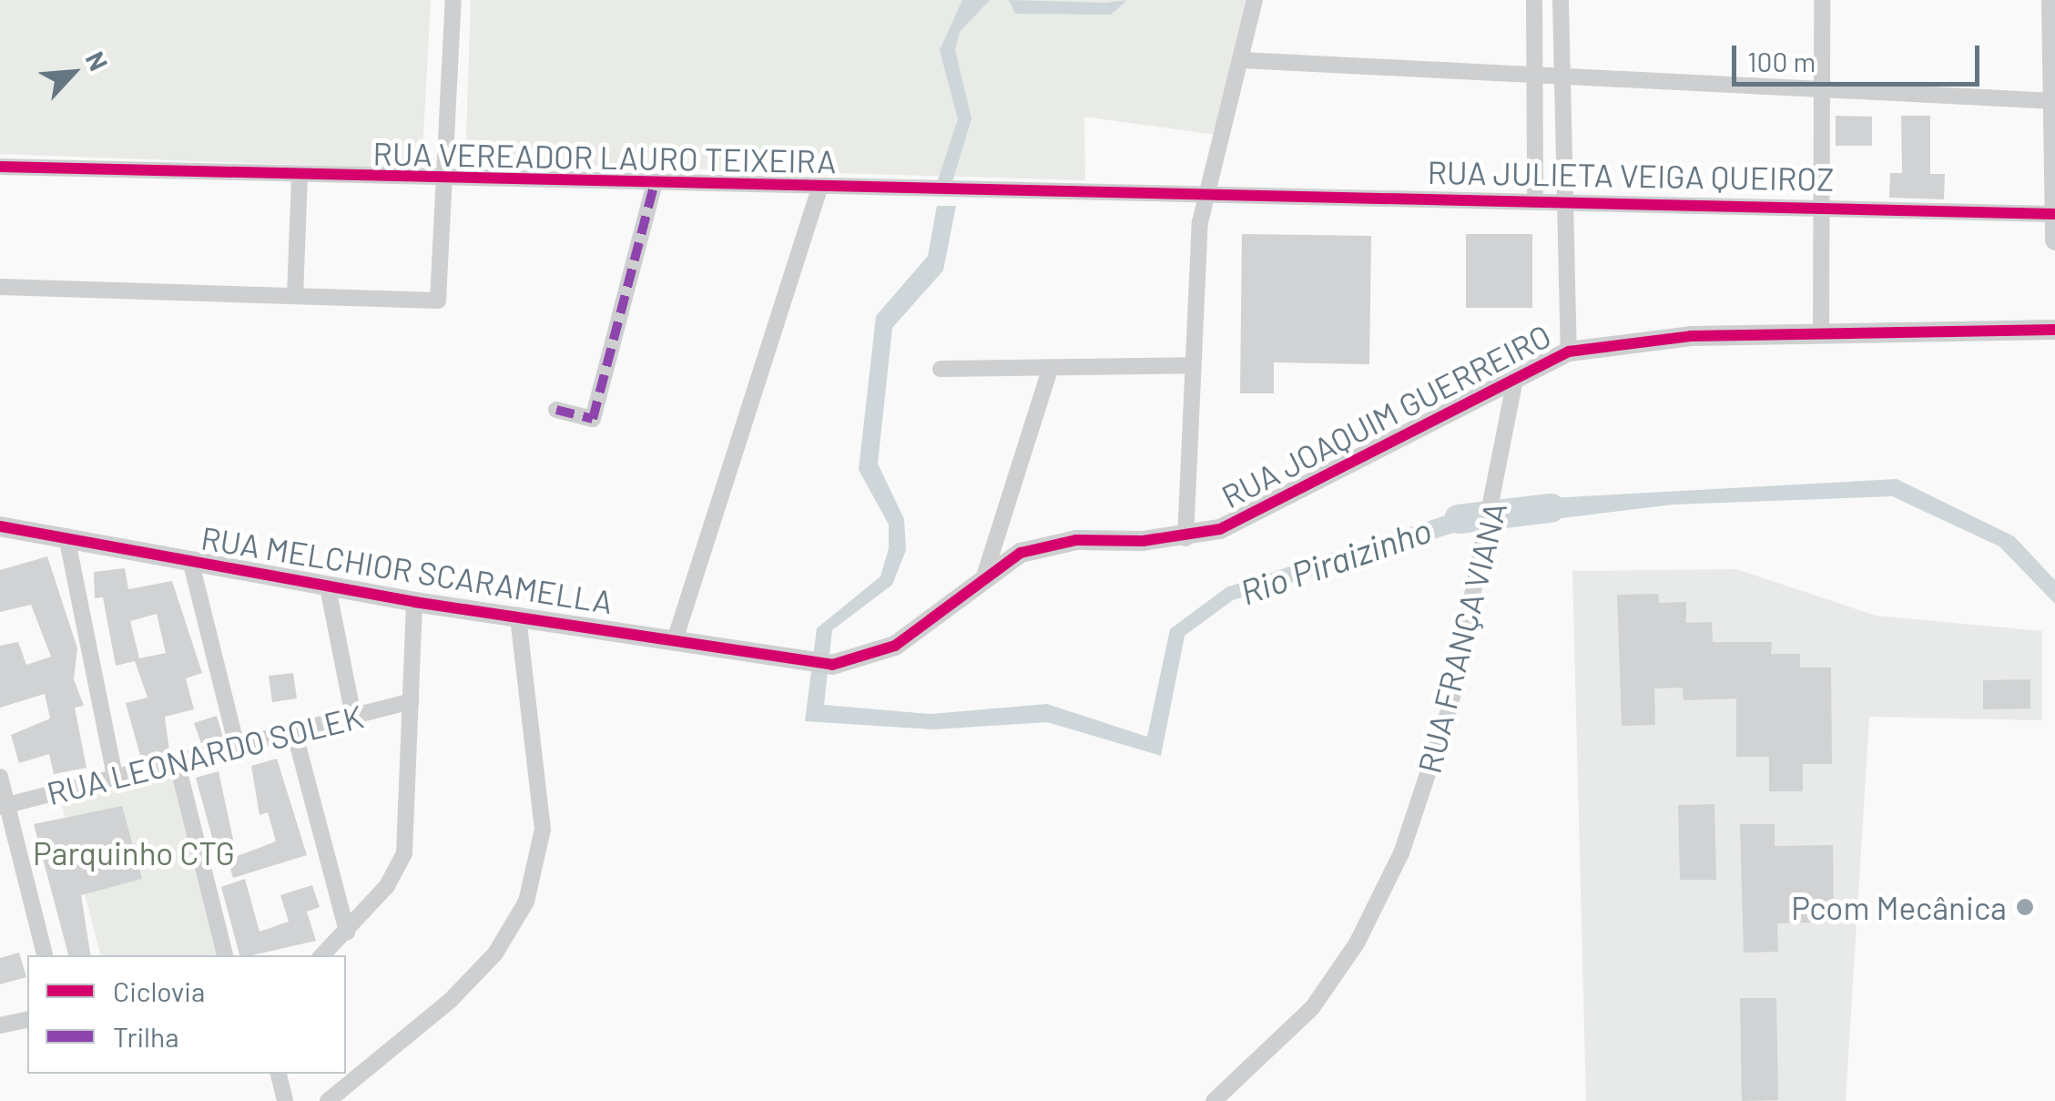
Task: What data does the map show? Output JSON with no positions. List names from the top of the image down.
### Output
{
  "streets": {
    "street": [
      "RUA VEREADOR LAURO TEIXEIRA",
      "RUA JULIETA VEIGA QUEIROZ",
      "RUA JOAQUIM GUERREIRO",
      "RUA MELCHIOR SCARAMELLA",
      "RUA FRANÇA VIANA",
      "RUA LEONARDO SOLEK"
    ]
  },
  "crossings": [
    ["RUA VEREADOR LAURO TEIXEIRA", "RUA JULIETA VEIGA QUEIROZ"],
    ["RUA JOAQUIM GUERREIRO", "RUA MELCHIOR SCARAMELLA"],
    ["RUA JOAQUIM GUERREIRO", "RUA FRANÇA VIANA"]
  ],
  "water": ["Rio Piraizinho"],
  "parks": ["Parquinho CTG"],
  "places": ["Pcom Mecânica"],
  "legend": ["Ciclovia", "Trilha"],
  "scale_bar": "100 m",
  "north": "top right"
}
